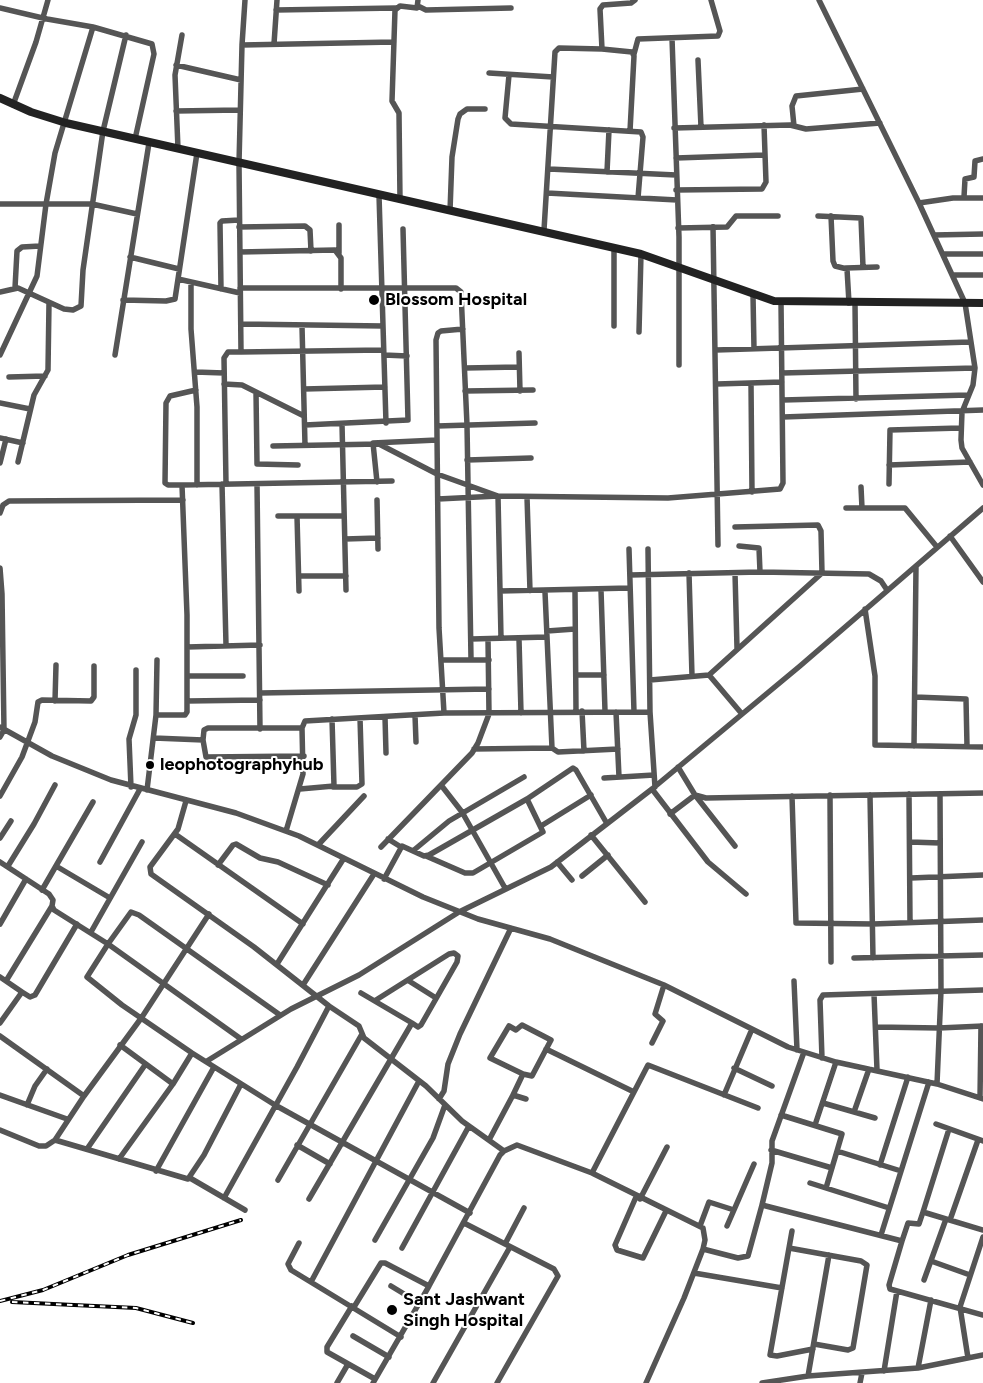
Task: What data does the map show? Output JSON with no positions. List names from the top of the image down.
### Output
{
  "places": ["Blossom Hospital", "leophotographyhub", "Sant Jashwant Singh Hospital"]
}
